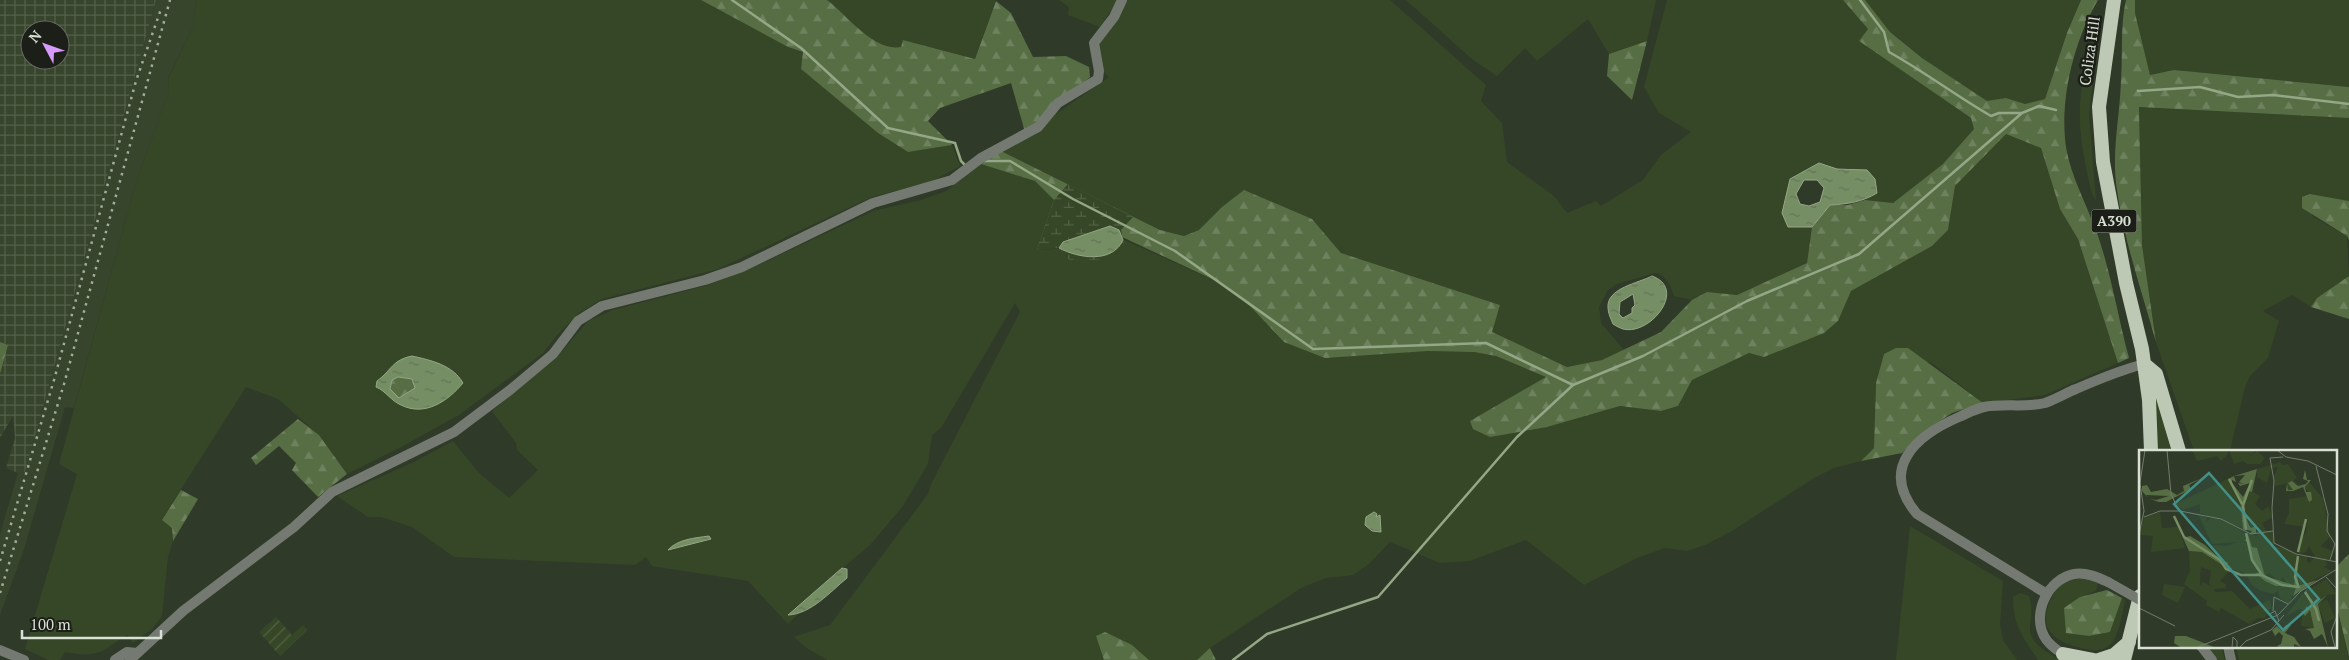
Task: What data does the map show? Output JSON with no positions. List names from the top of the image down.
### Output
{
  "streets": {
    "highway": ["Coliza Hill", "A390"]
  },
  "crossings": [
    ["Coliza Hill", "A390"]
  ],
  "scale_bar": "100 m",
  "north": "top left"
}
